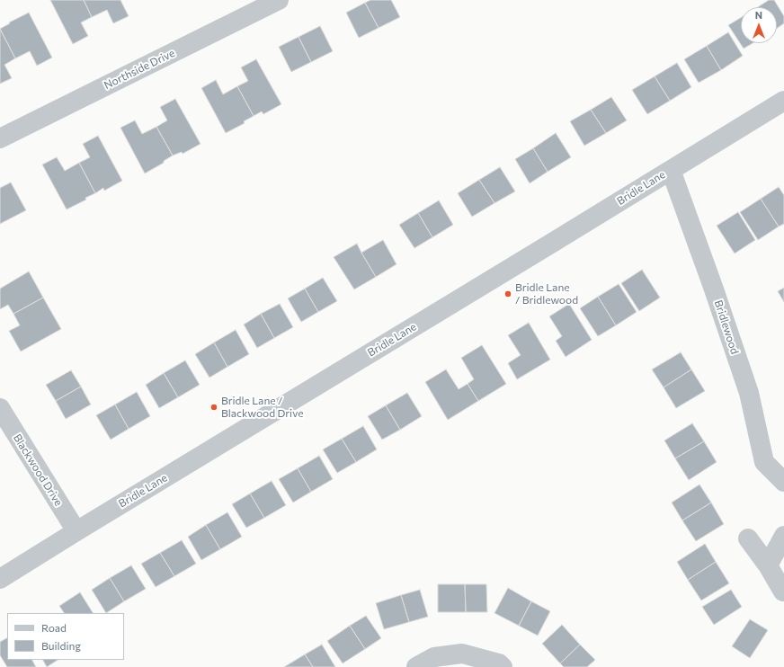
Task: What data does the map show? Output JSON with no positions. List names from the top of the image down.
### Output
{
  "streets": {
    "street": [
      "Northside Drive",
      "Bridle Lane",
      "Bridlewood",
      "Blackwood Drive"
    ]
  },
  "crossings": [
    ["Bridle Lane", "Bridlewood"],
    ["Bridle Lane", "Blackwood Drive"]
  ],
  "places": ["Bridle Lane / Bridlewood", "Bridle Lane / Blackwood Drive"],
  "legend": ["Road", "Building"],
  "north": "top"
}
